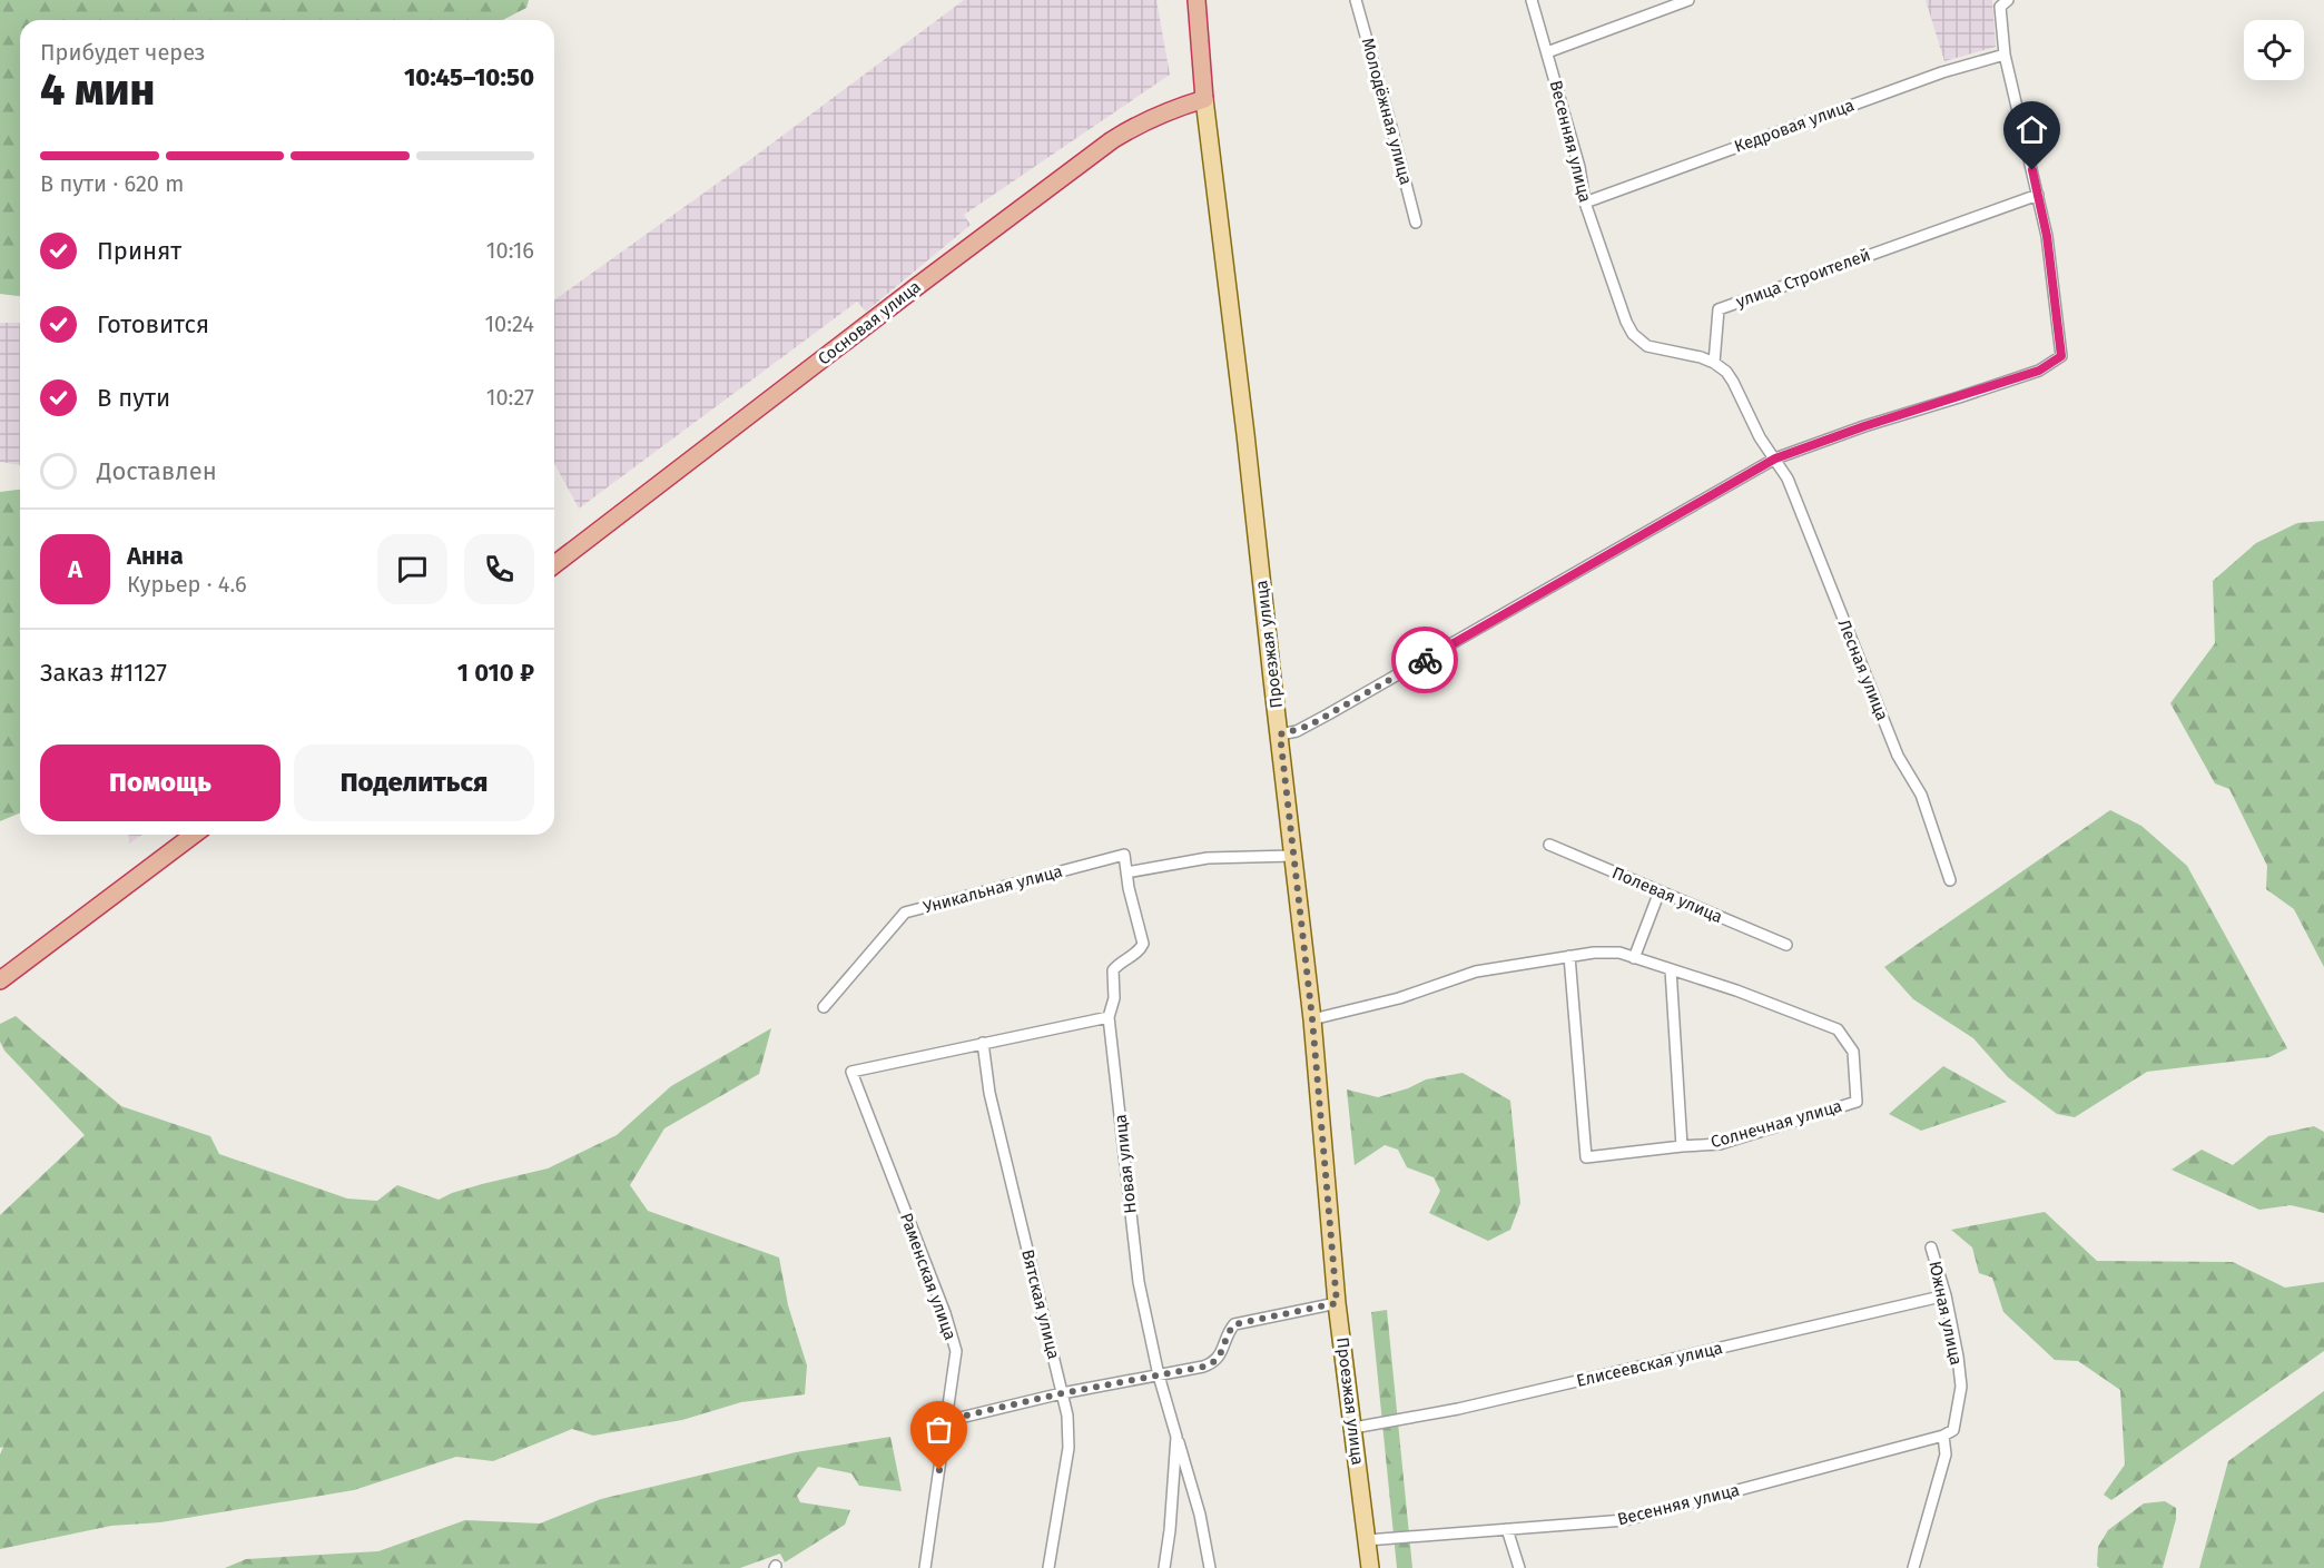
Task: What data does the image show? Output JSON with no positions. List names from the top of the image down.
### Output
{
  "streets": {
    "highway": ["Сосновая улица"],
    "main road": ["Проезжая улица"],
    "street": [
      "Молодёжная улица",
      "Кедровая улица",
      "Весенняя улица",
      "улица Строителей",
      "Лесная улица",
      "Уникальная улица",
      "Полевая улица",
      "Солнечная улица",
      "Новая улица",
      "Раменская улица",
      "Вятская улица",
      "Южная улица",
      "Елисеевская улица"
    ]
  },
  "crossings": [
    ["Кедровая улица", "Весенняя улица"],
    ["Весенняя улица", "улица Строителей"],
    ["Весенняя улица", "Проезжая улица"],
    ["Весенняя улица", "Лесная улица"],
    ["Весенняя улица", "Южная улица"],
    ["улица Строителей", "Лесная улица"],
    ["Сосновая улица", "Проезжая улица"],
    ["Проезжая улица", "Солнечная улица"],
    ["Проезжая улица", "Елисеевская улица"],
    ["Уникальная улица", "Новая улица"],
    ["Раменская улица", "Вятская улица"],
    ["Южная улица", "Елисеевская улица"]
  ],
  "page": {
    "heading": ["4 мин", "Прибудет через", "10:45–10:50"],
    "panel": [
      "Анна",
      "Курьер · 4.6",
      "Заказ #1127",
      "1 010 ₽"
    ],
    "bar": "В пути · 620 m",
    "list": [
      ["Принят", "10:16"],
      ["Готовится", "10:24"],
      ["В пути", "10:27"],
      "Доставлен"
    ],
    "round": "А",
    "buttons": ["Помощь", "Поделиться"]
  }
}
